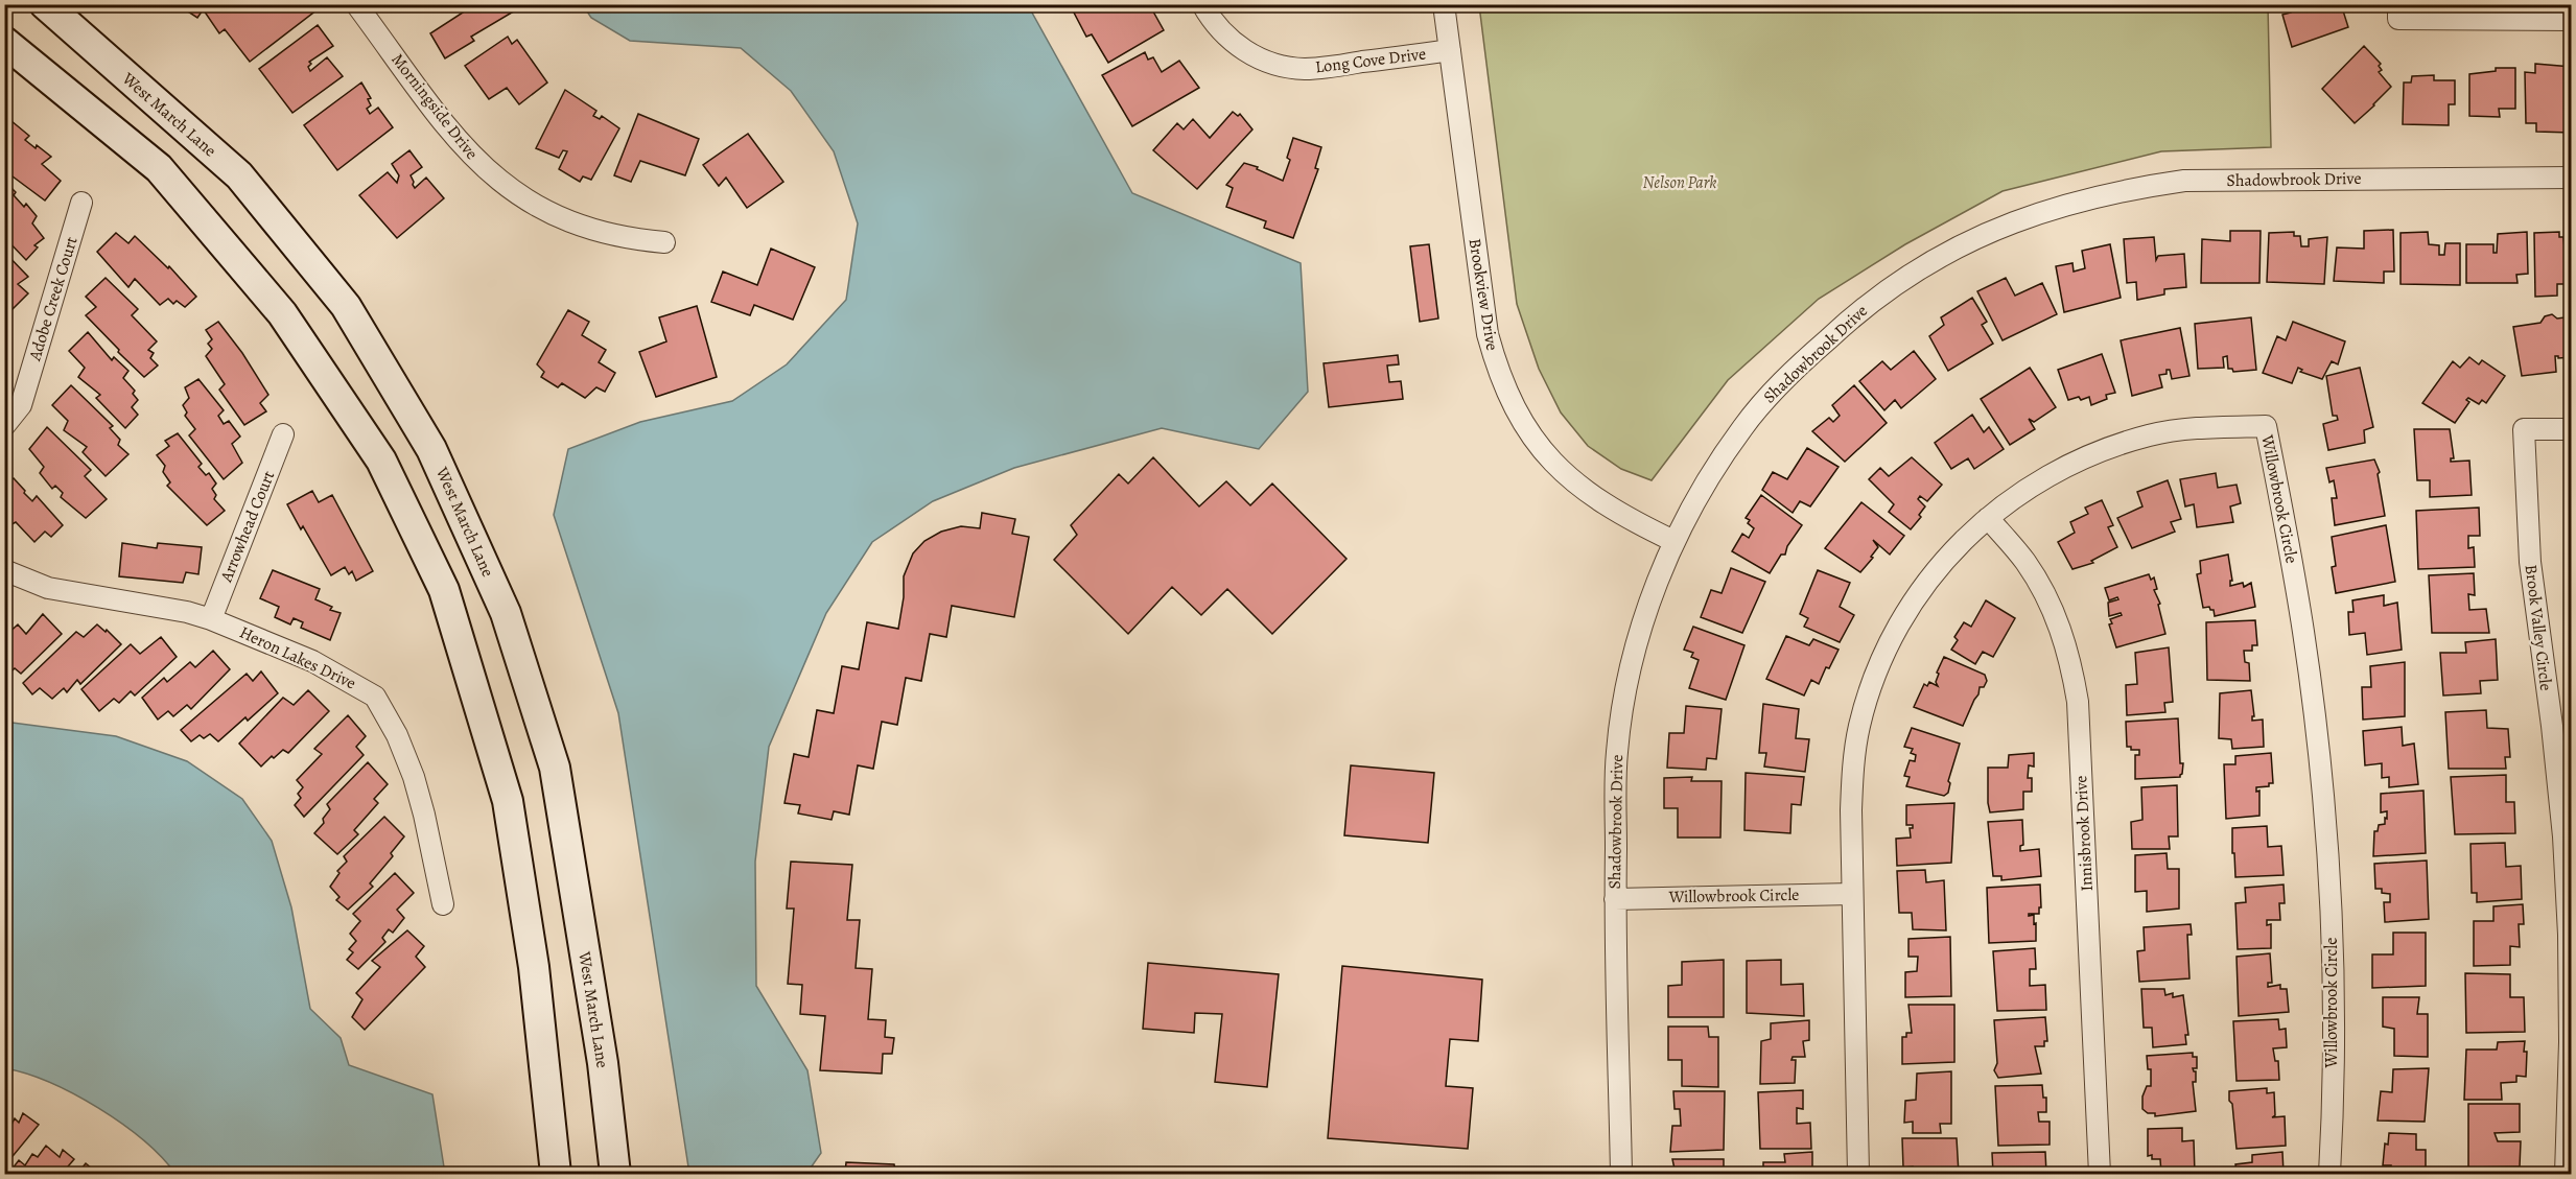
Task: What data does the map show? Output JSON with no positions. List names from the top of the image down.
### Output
{
  "streets": {
    "main road": ["West March Lane"],
    "street": [
      "Long Cove Drive",
      "Morningside Drive",
      "Shadowbrook Drive",
      "Brookview Drive",
      "Adobe Creek Court",
      "Willowbrook Circle",
      "Arrowhead Court",
      "Brook Valley Circle",
      "Heron Lakes Drive",
      "Innisbrook Drive"
    ]
  },
  "crossings": [
    ["Long Cove Drive", "Brookview Drive"],
    ["Shadowbrook Drive", "Brookview Drive"],
    ["Shadowbrook Drive", "Willowbrook Circle"],
    ["Willowbrook Circle", "Innisbrook Drive"],
    ["Arrowhead Court", "Heron Lakes Drive"]
  ],
  "parks": ["Nelson Park"]
}
